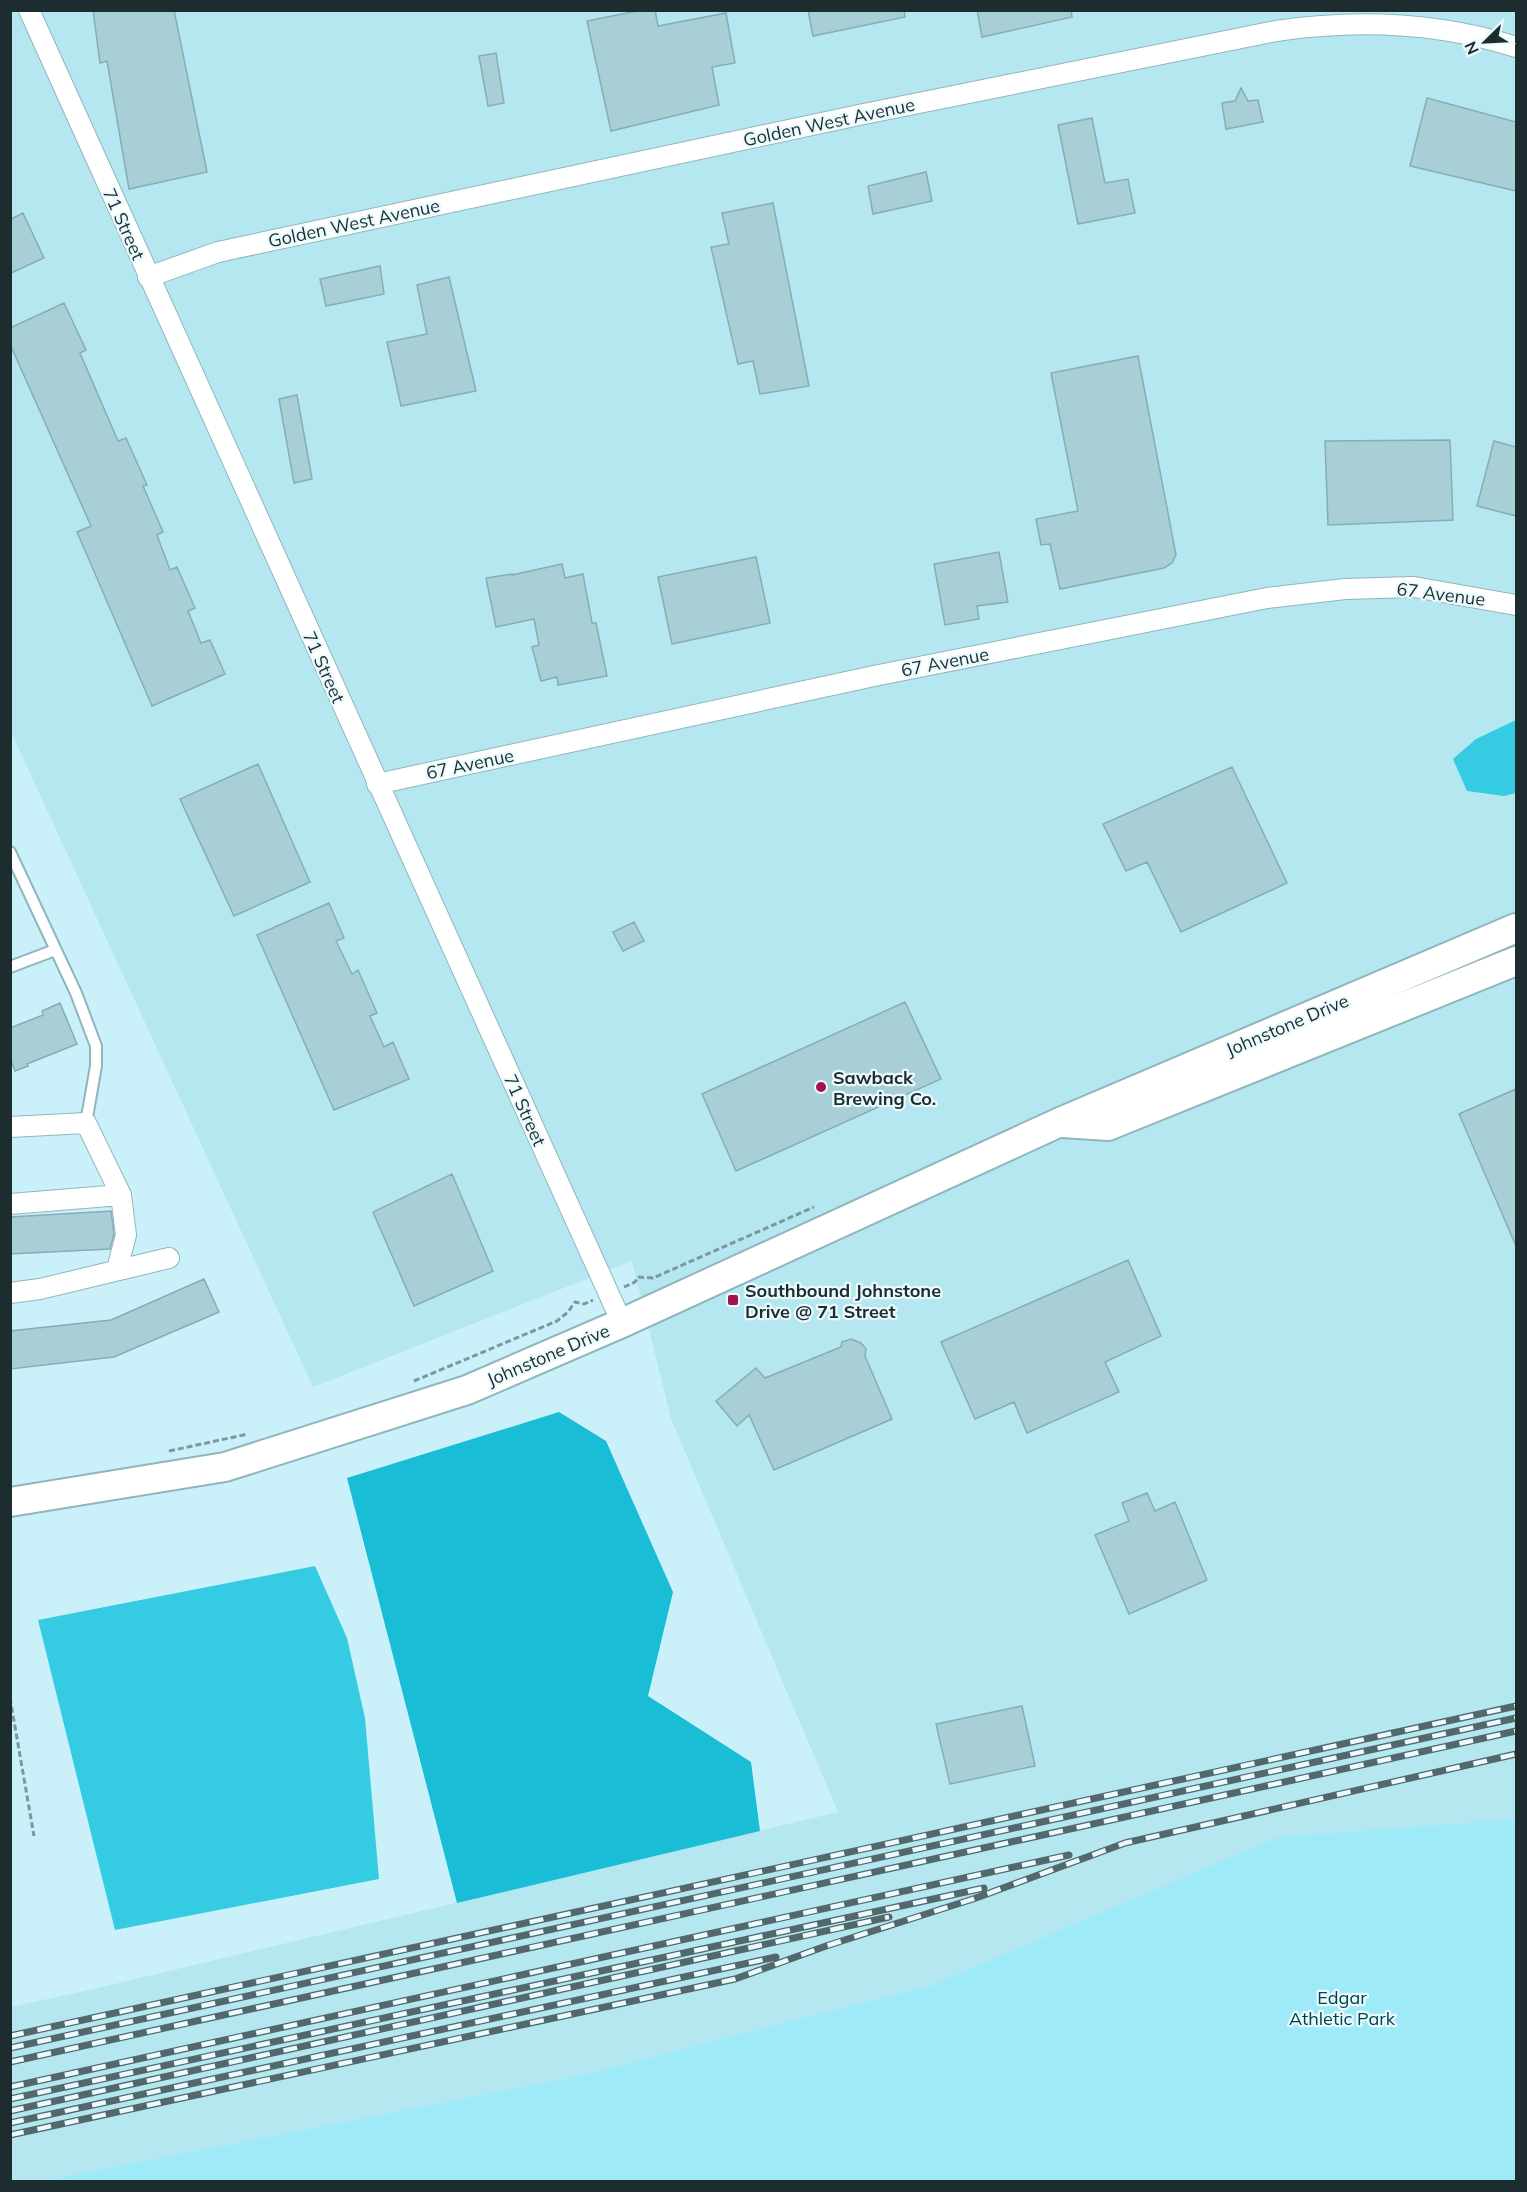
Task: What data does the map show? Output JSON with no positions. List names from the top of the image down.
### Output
{
  "streets": {
    "main road": ["Johnstone Drive"],
    "street": ["Golden West Avenue", "71 Street", "67 Avenue"]
  },
  "crossings": [
    ["Golden West Avenue", "71 Street"],
    ["71 Street", "67 Avenue"],
    ["71 Street", "Johnstone Drive"]
  ],
  "parks": ["Edgar Athletic Park"],
  "places": {
    "other": ["Sawback Brewing Co."],
    "transit": ["Southbound Johnstone Drive @ 71 Street"]
  },
  "north": "bottom left"
}
